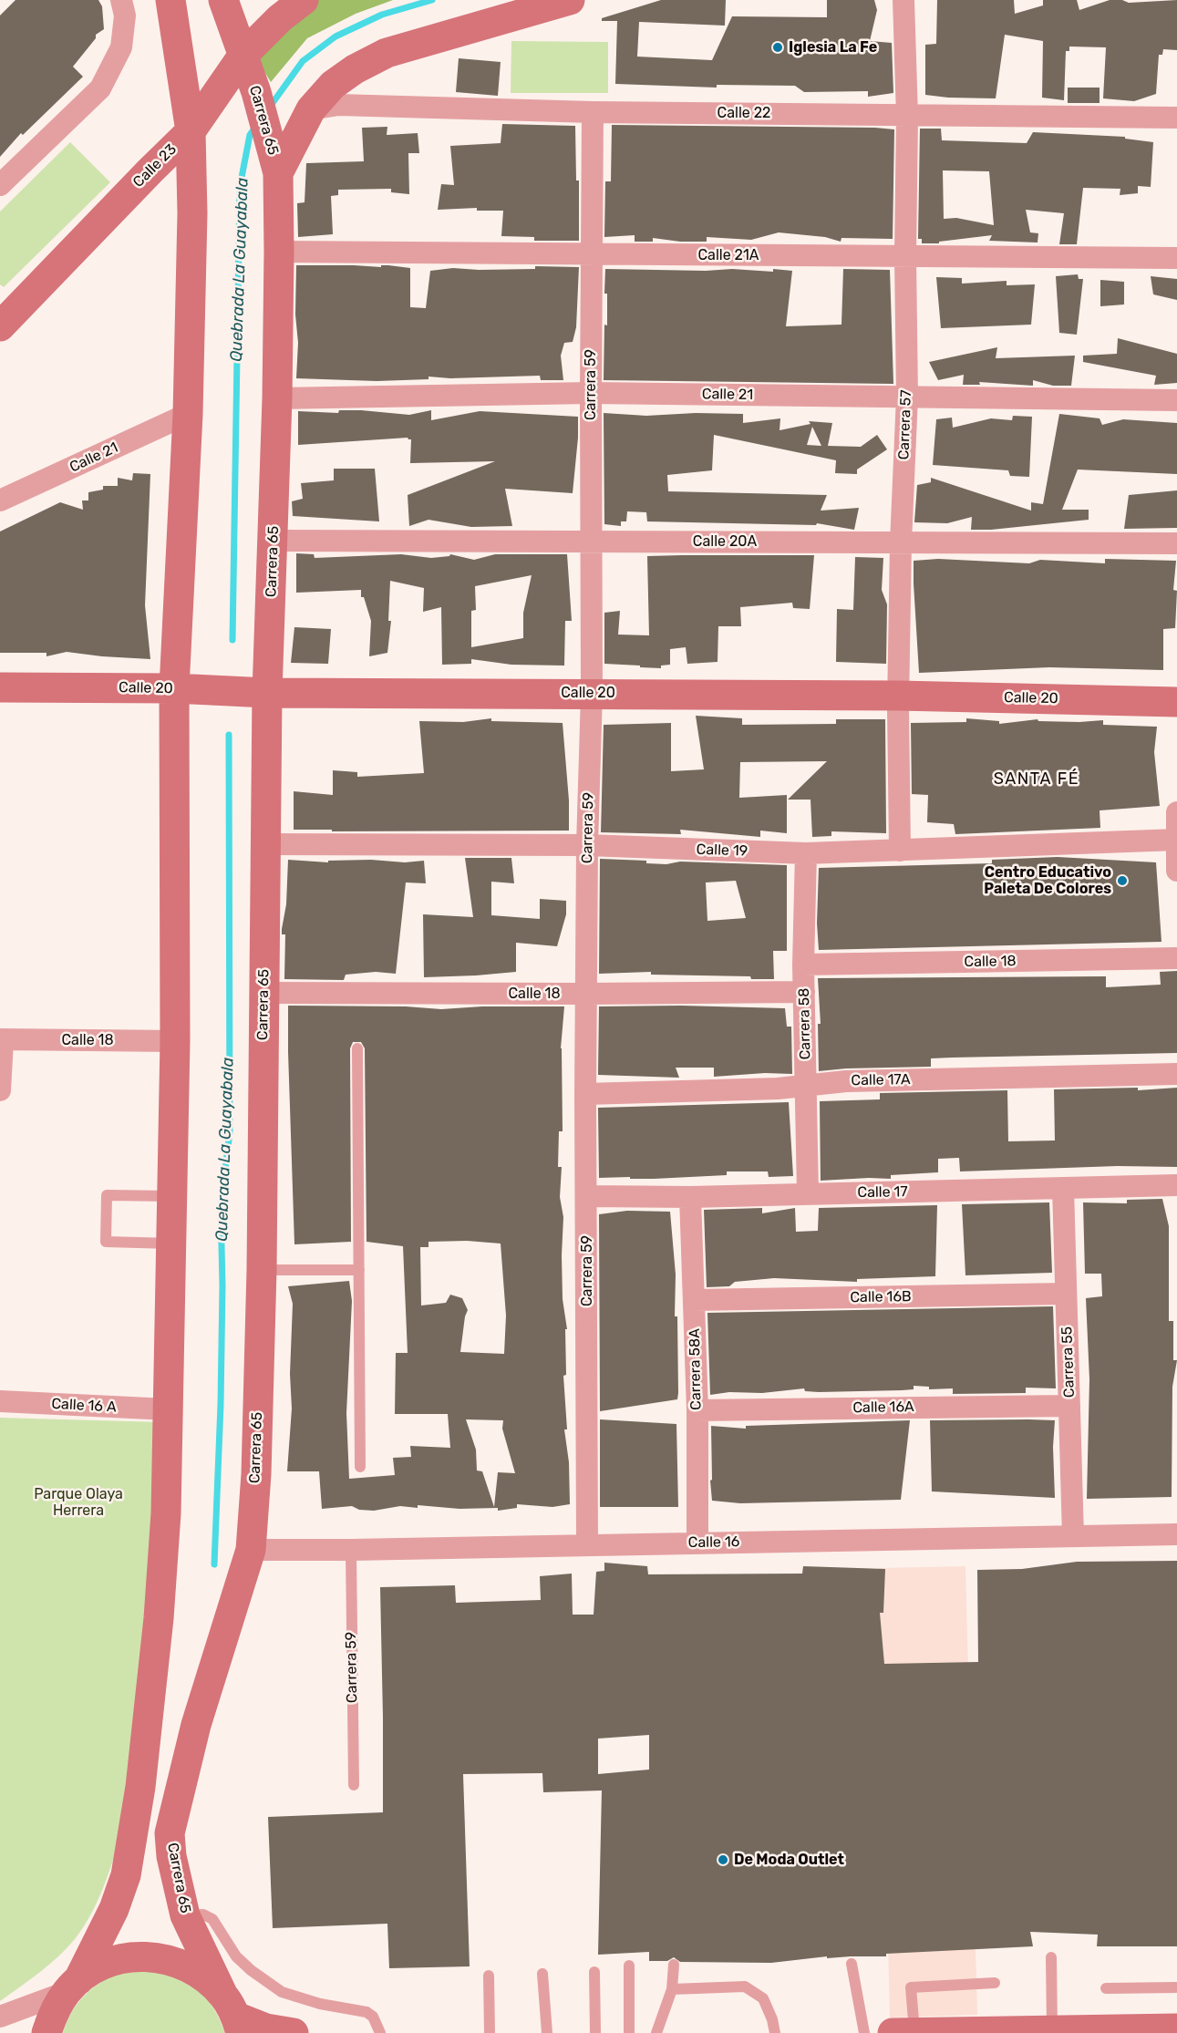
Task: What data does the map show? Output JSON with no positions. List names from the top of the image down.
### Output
{
  "streets": {
    "main road": ["Carrera 65", "Calle 23", "Calle 20"],
    "street": [
      "Calle 22",
      "Calle 21A",
      "Carrera 59",
      "Calle 21",
      "Carrera 57",
      "Calle 20A",
      "Calle 19",
      "Calle 18",
      "Carrera 58",
      "Calle 17A",
      "Calle 17",
      "Calle 16B",
      "Carrera 55",
      "Carrera 58A",
      "Calle 16 A",
      "Calle 16A",
      "Calle 16"
    ]
  },
  "crossings": [
    ["Calle 22", "Carrera 59"],
    ["Calle 22", "Carrera 57"],
    ["Carrera 65", "Calle 23"],
    ["Carrera 65", "Calle 21A"],
    ["Carrera 65", "Calle 21"],
    ["Carrera 65", "Calle 20A"],
    ["Carrera 65", "Calle 20"],
    ["Carrera 65", "Calle 19"],
    ["Carrera 65", "Calle 18"],
    ["Carrera 65", "Calle 16"],
    ["Calle 21A", "Carrera 59"],
    ["Calle 21A", "Carrera 57"],
    ["Carrera 59", "Calle 21"],
    ["Carrera 59", "Calle 20A"],
    ["Carrera 59", "Calle 20"],
    ["Carrera 59", "Calle 19"],
    ["Carrera 59", "Calle 18"],
    ["Carrera 59", "Calle 17A"],
    ["Carrera 59", "Calle 17"],
    ["Carrera 59", "Calle 16"],
    ["Calle 21", "Carrera 57"],
    ["Carrera 57", "Calle 20A"],
    ["Carrera 57", "Calle 20"],
    ["Carrera 57", "Calle 19"],
    ["Calle 19", "Carrera 58"],
    ["Calle 18", "Carrera 58"],
    ["Carrera 58", "Calle 17A"],
    ["Carrera 58", "Calle 17"],
    ["Calle 17", "Carrera 55"],
    ["Calle 17", "Carrera 58A"],
    ["Calle 16B", "Carrera 55"],
    ["Calle 16B", "Carrera 58A"],
    ["Carrera 55", "Calle 16A"],
    ["Carrera 55", "Calle 16"],
    ["Carrera 58A", "Calle 16A"],
    ["Carrera 58A", "Calle 16"]
  ],
  "districts": ["SANTA FÉ"],
  "water": ["Quebrada La Guayabala"],
  "parks": ["Parque Olaya Herrera"],
  "places": ["Iglesia La Fe", "Centro Educativo Paleta De Colores", "De Moda Outlet"]
}
